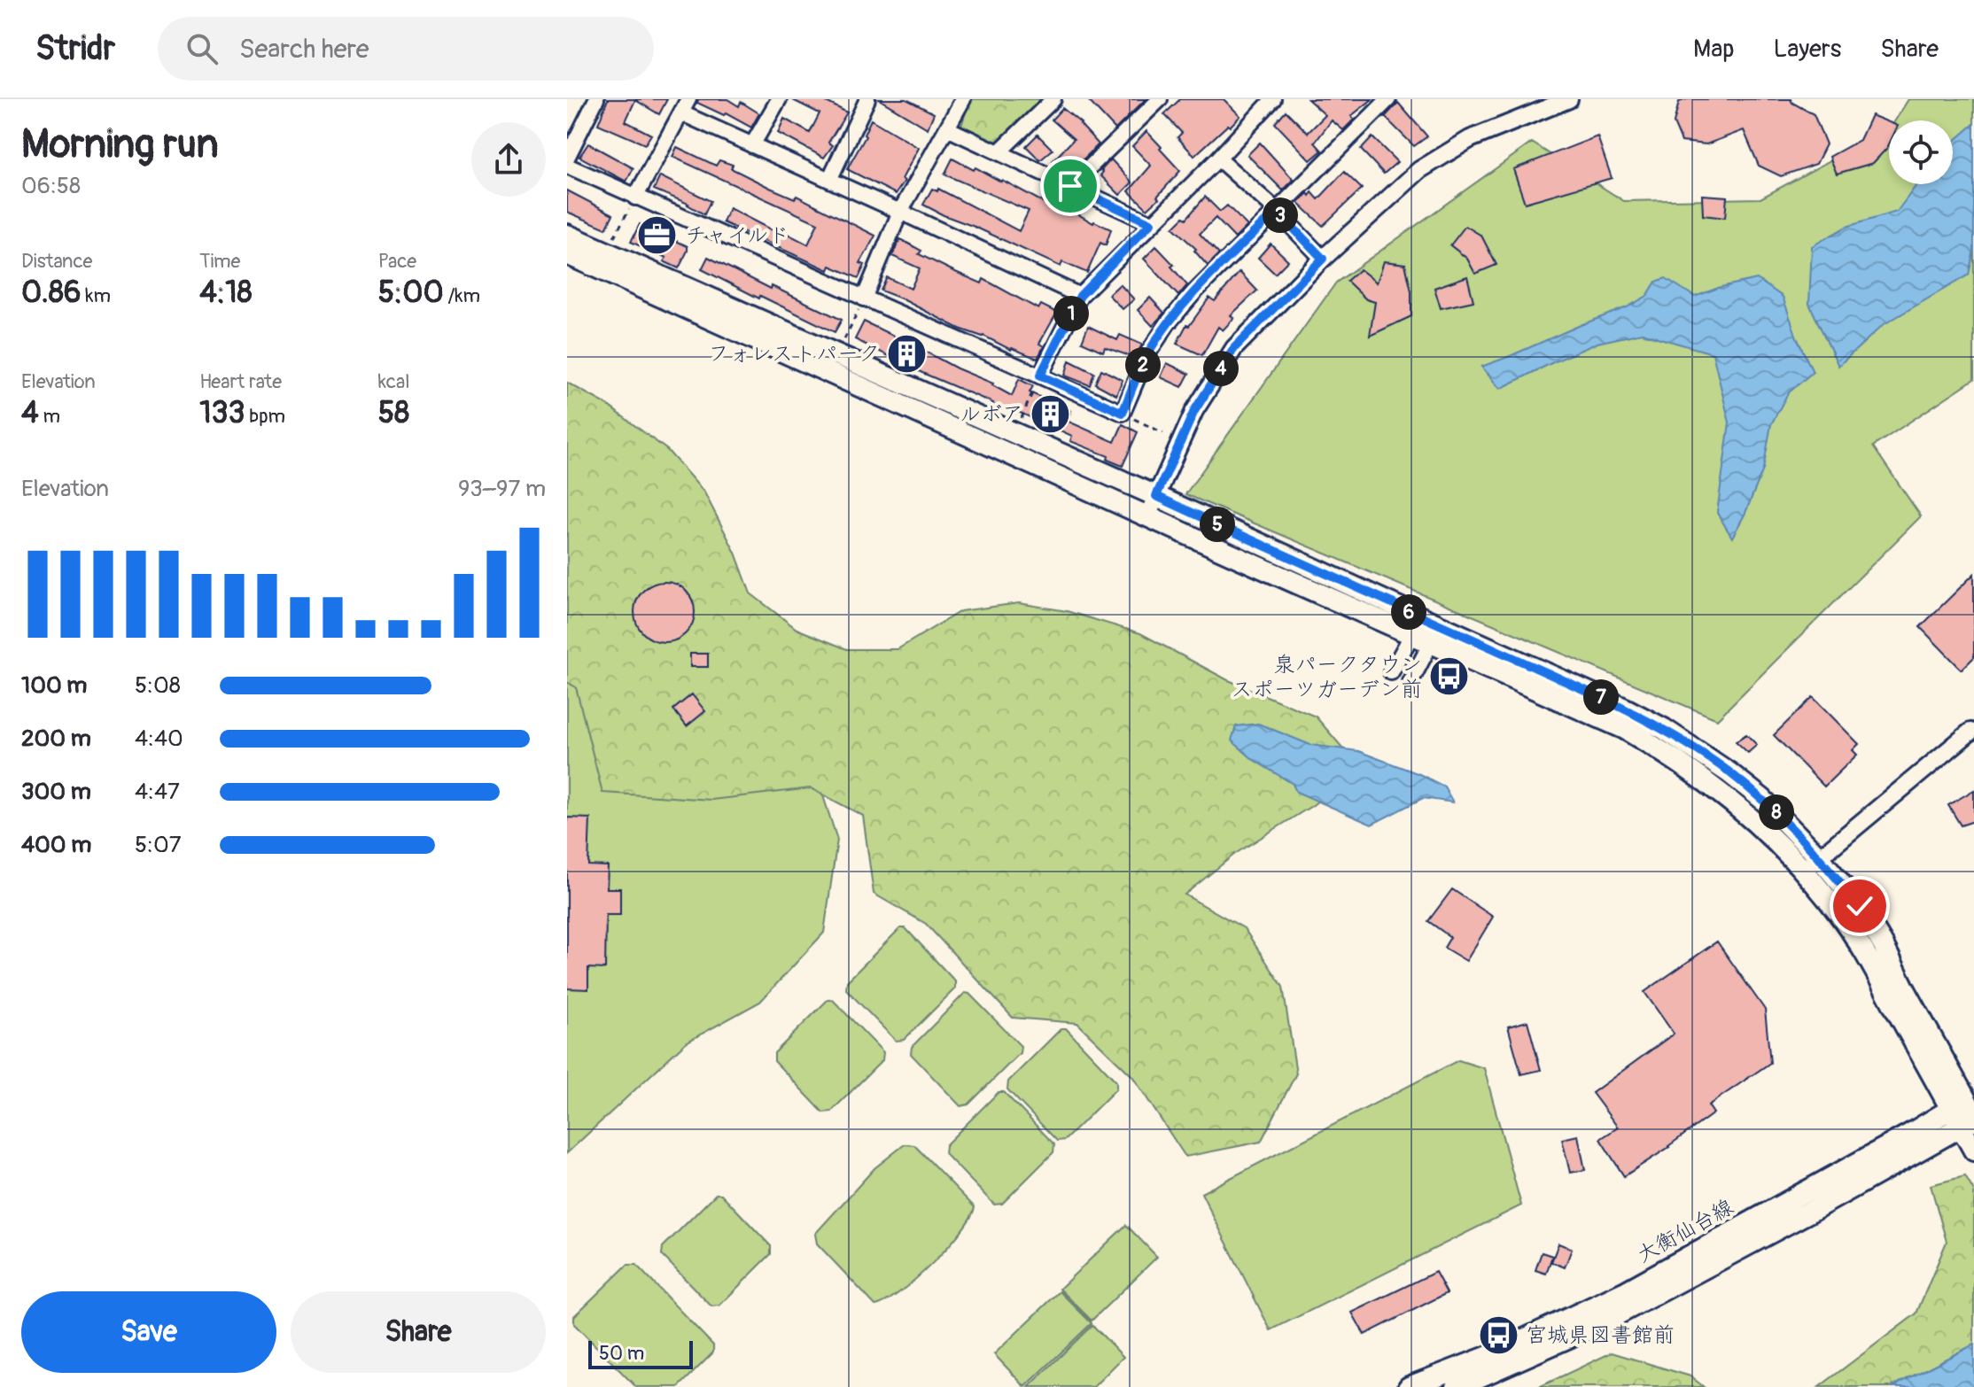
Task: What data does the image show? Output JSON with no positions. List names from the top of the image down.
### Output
{
  "streets": {
    "main road": ["大衡仙台線"]
  },
  "places": {
    "office": ["チャイルド"],
    "building": ["フォレストパーク", "ルボア"],
    "bus stop": ["泉パークタウン スポーツガーデン前", "宮城県図書館前"]
  },
  "scale_bar": "50 m",
  "page": {
    "header": "Stridr",
    "search": "Search here",
    "nav": ["Map", "Layers", "Share"],
    "heading": ["Morning run", "06:58"],
    "pins": [
      "3",
      "1",
      "2",
      "4",
      "5",
      "6",
      "7",
      "8"
    ],
    "stats": [
      ["Distance", "0.86 km"],
      ["Time", "4:18"],
      ["Pace", "5:00 /km"],
      ["Elevation", "4 m"],
      ["Heart rate", "133 bpm"],
      ["kcal", "58"]
    ],
    "chart": ["Elevation", "93–97 m"],
    "list": [
      {
        "name": "100 m",
        "note": "5:08"
      },
      {
        "name": "200 m",
        "note": "4:40"
      },
      {
        "name": "300 m",
        "note": "4:47"
      },
      {
        "name": "400 m",
        "note": "5:07"
      }
    ],
    "buttons": ["Save", "Share"],
    "scale": "50 m"
  }
}
